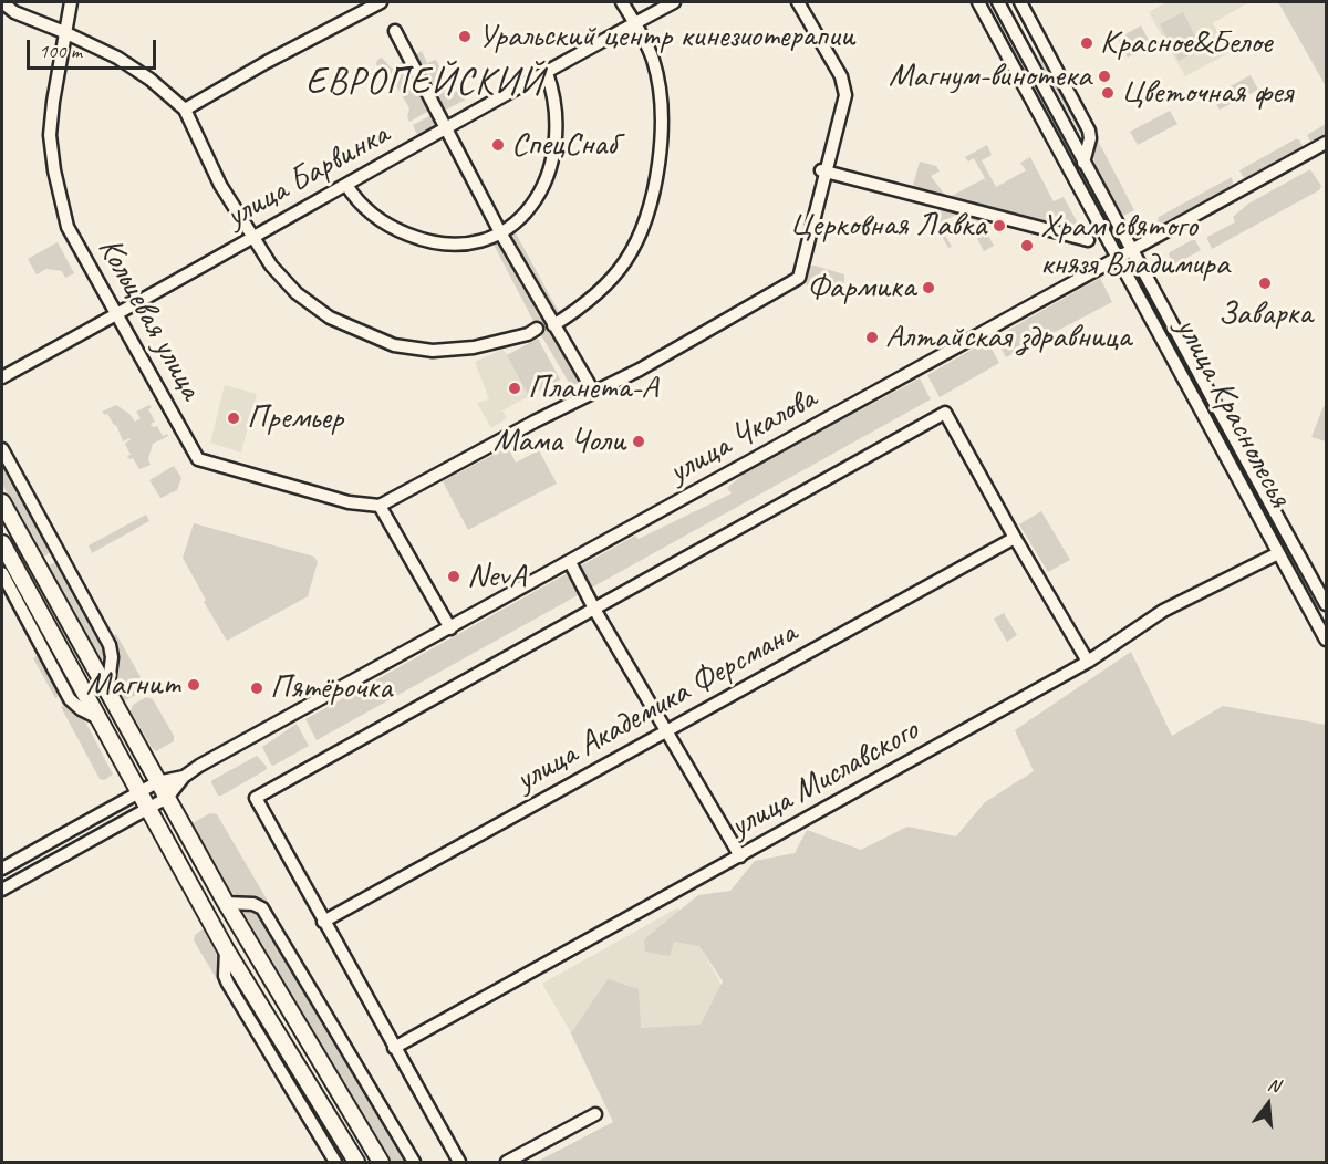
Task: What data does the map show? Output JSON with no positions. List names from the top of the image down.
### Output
{
  "streets": {
    "street": [
      "улица Барвинка",
      "Кольцевая улица",
      "улица Краснолесья",
      "улица Чкалова",
      "улица Академика Ферсмана",
      "улица Миславского"
    ]
  },
  "crossings": [
    ["улица Барвинка", "Кольцевая улица"],
    ["улица Краснолесья", "улица Чкалова"],
    ["улица Краснолесья", "улица Миславского"]
  ],
  "districts": ["ЕВРОПЕЙСКИЙ"],
  "places": [
    "Уральский центр кинезиотерапии",
    "Красное&Белое",
    "Магнум-винотека",
    "Цветочная фея",
    "СпецСнаб",
    "Церковная Лавка",
    "Храм святого князя Владимира",
    "Заварка",
    "Фармика",
    "Алтайская здравница",
    "Планета-А",
    "Премьер",
    "Мама Чоли",
    "NevA",
    "Магнит",
    "Пятёрочка"
  ],
  "scale_bar": "100 m",
  "north": "top"
}
